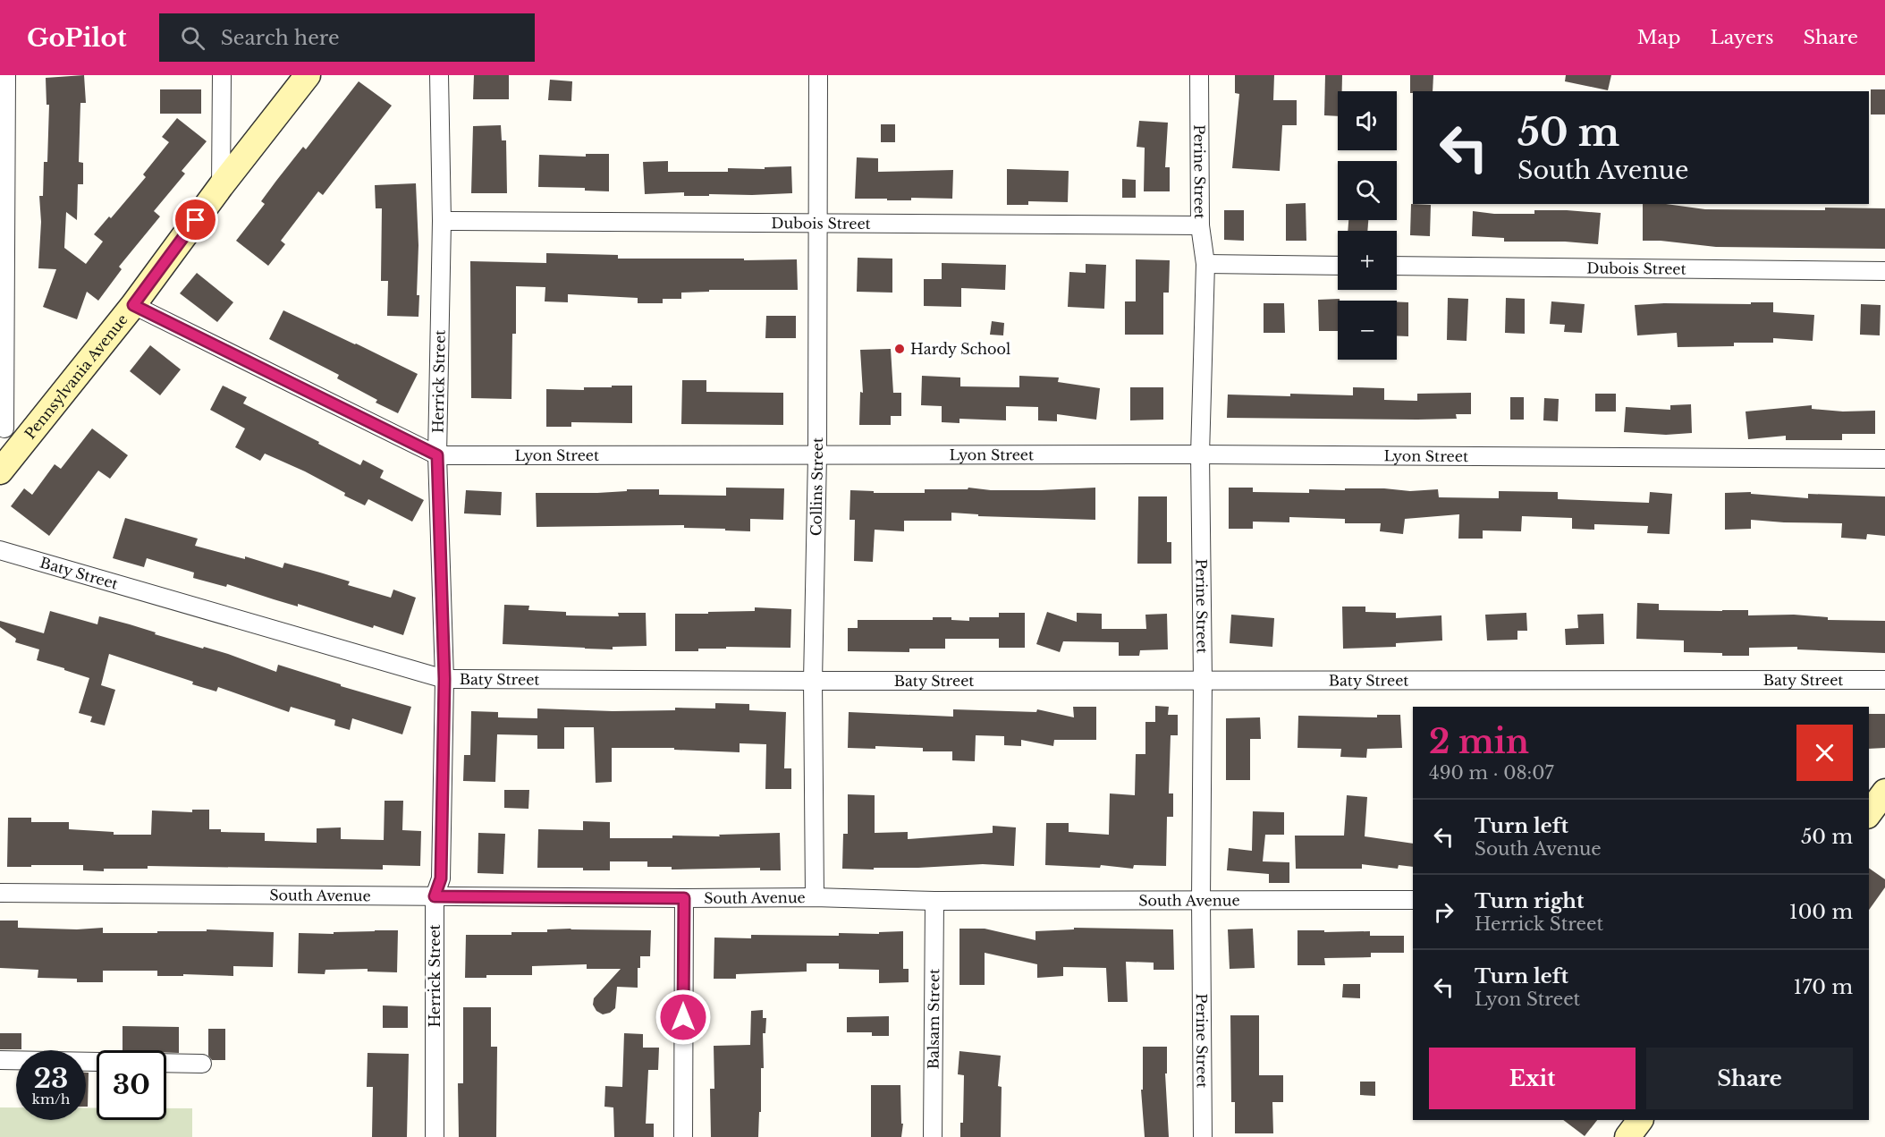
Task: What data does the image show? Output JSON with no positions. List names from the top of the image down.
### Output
{
  "streets": {
    "main road": ["Pennsylvania Avenue"],
    "street": [
      "Perine Street",
      "Dubois Street",
      "Herrick Street",
      "Lyon Street",
      "Collins Street",
      "Baty Street",
      "South Avenue",
      "Balsam Street"
    ]
  },
  "crossings": [
    ["Perine Street", "Dubois Street"],
    ["Perine Street", "Lyon Street"],
    ["Perine Street", "Baty Street"],
    ["Perine Street", "South Avenue"],
    ["Dubois Street", "Herrick Street"],
    ["Dubois Street", "Collins Street"],
    ["Pennsylvania Avenue", "Lyon Street"],
    ["Herrick Street", "Lyon Street"],
    ["Herrick Street", "Baty Street"],
    ["Herrick Street", "South Avenue"],
    ["Lyon Street", "Collins Street"],
    ["Collins Street", "Baty Street"],
    ["Collins Street", "South Avenue"],
    ["South Avenue", "Balsam Street"]
  ],
  "places": ["Hardy School"],
  "page": {
    "header": "GoPilot",
    "search": "Search here",
    "nav": ["Map", "Layers", "Share"],
    "map_buttons": ["+", "−"],
    "turn": ["50 m", "South Avenue"],
    "heading": ["2 min", "490 m · 08:07"],
    "list": [
      {
        "name": "Turn left",
        "note": "South Avenue",
        "value": "50 m"
      },
      {
        "name": "Turn right",
        "note": "Herrick Street",
        "value": "100 m"
      },
      {
        "name": "Turn left",
        "note": "Lyon Street",
        "value": "170 m"
      }
    ],
    "buttons": ["Exit", "Share"],
    "speed": "23 km/h",
    "limit": "30"
  }
}
